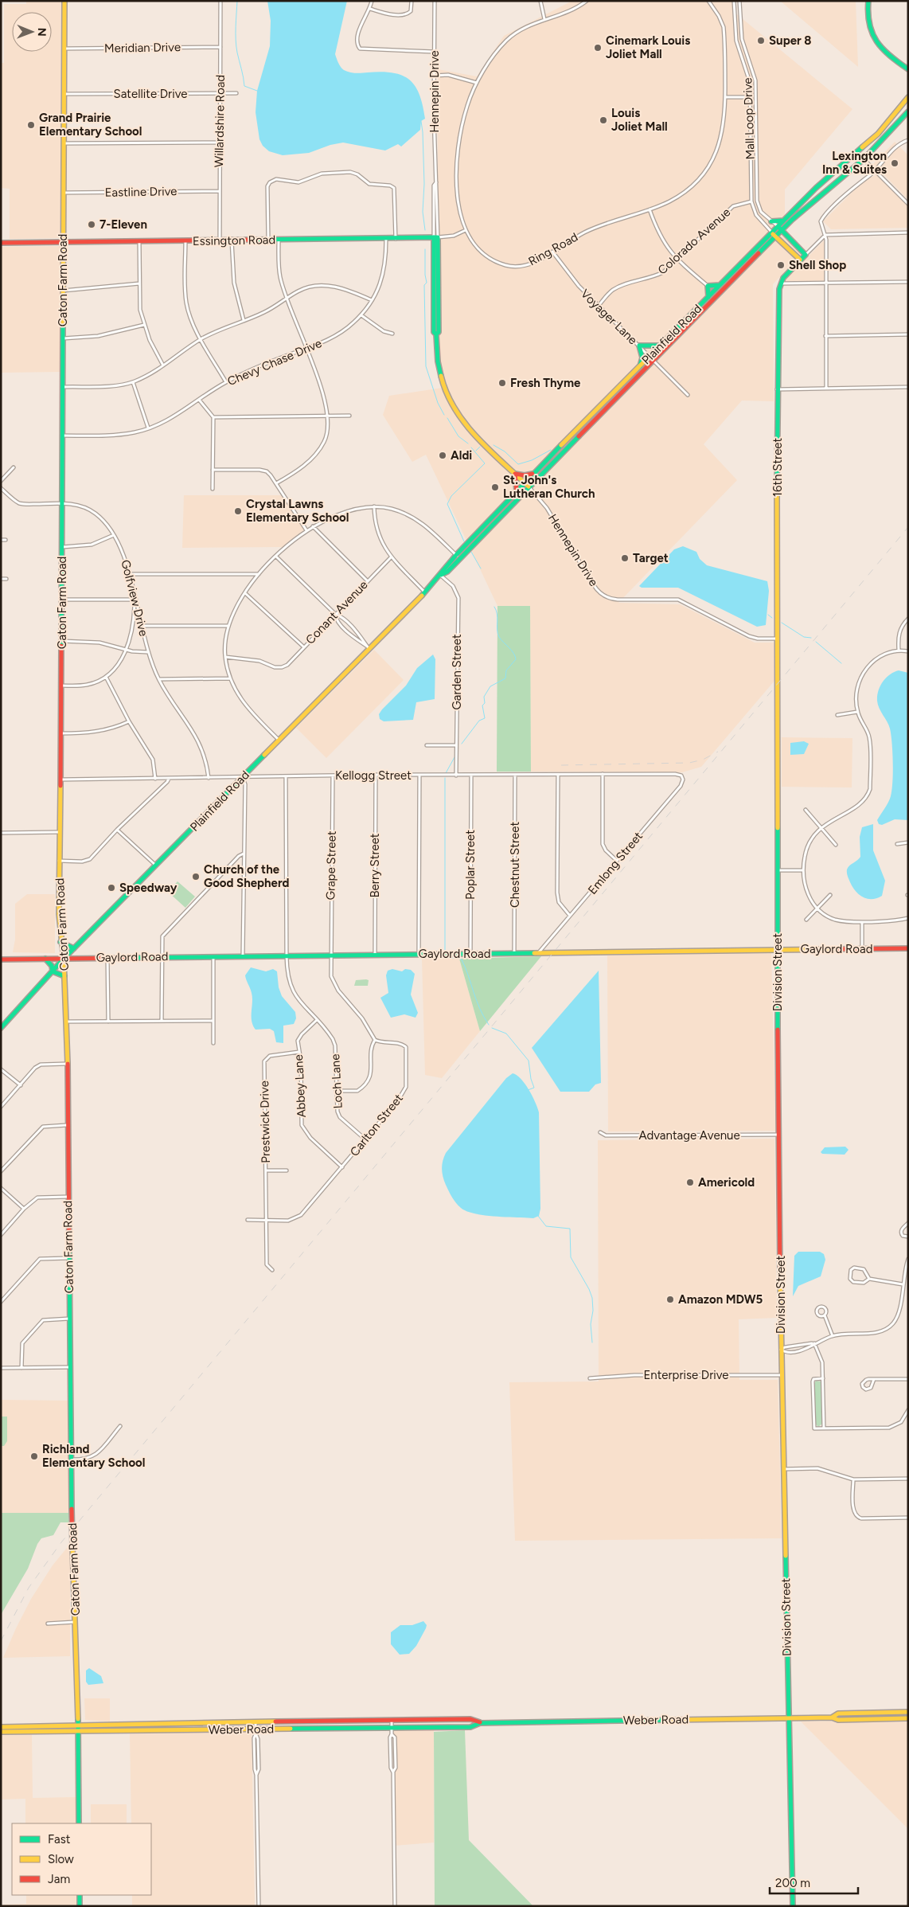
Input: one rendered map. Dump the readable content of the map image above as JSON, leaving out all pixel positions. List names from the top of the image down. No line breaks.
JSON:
{"streets":{"main road":["Hennepin Drive","Essington Road","Caton Farm Road","Plainfield Road","16th Street","Gaylord Road","Division Street","Weber Road"],"street":["Meridian Drive","Satellite Drive","Mall Loop Drive","Willardshire Road","Eastline Drive","Colorado Avenue","Ring Road","Voyager Lane","Chevy Chase Drive","Golfview Drive","Conant Avenue","Garden Street","Kellogg Street","Emlong Street","Poplar Street","Chestnut Street","Grape Street","Berry Street","Loch Lane","Abbey Lane","Prestwick Drive","Carlton Street","Advantage Avenue","Enterprise Drive"]},"crossings":[["Meridian Drive","Willardshire Road"],["Meridian Drive","Caton Farm Road"],["Hennepin Drive","Essington Road"],["Hennepin Drive","Plainfield Road"],["Hennepin Drive","16th Street"],["Satellite Drive","Willardshire Road"],["Satellite Drive","Caton Farm Road"],["Mall Loop Drive","Colorado Avenue"],["Mall Loop Drive","Plainfield Road"],["Willardshire Road","Eastline Drive"],["Willardshire Road","Essington Road"],["Eastline Drive","Caton Farm Road"],["Essington Road","Ring Road"],["Essington Road","Caton Farm Road"],["Essington Road","Chevy Chase Drive"],["Colorado Avenue","Voyager Lane"],["Ring Road","Voyager Lane"],["Caton Farm Road","Plainfield Road"],["Caton Farm Road","Chevy Chase Drive"],["Caton Farm Road","Golfview Drive"],["Caton Farm Road","Kellogg Street"],["Caton Farm Road","Gaylord Road"],["Caton Farm Road","Weber Road"],["Voyager Lane","Plainfield Road"],["Plainfield Road","Garden Street"],["Plainfield Road","Kellogg Street"],["Plainfield Road","Gaylord Road"],["16th Street","Division Street"],["Golfview Drive","Kellogg Street"],["Garden Street","Kellogg Street"],["Kellogg Street","Emlong Street"],["Kellogg Street","Poplar Street"],["Kellogg Street","Chestnut Street"],["Kellogg Street","Grape Street"],["Kellogg Street","Berry Street"],["Kellogg Street","Loch Lane"],["Emlong Street","Gaylord Road"],["Poplar Street","Gaylord Road"],["Chestnut Street","Gaylord Road"],["Grape Street","Gaylord Road"],["Berry Street","Gaylord Road"],["Gaylord Road","Division Street"],["Gaylord Road","Loch Lane"],["Division Street","Advantage Avenue"],["Division Street","Enterprise Drive"],["Division Street","Weber Road"],["Loch Lane","Abbey Lane"],["Loch Lane","Carlton Street"],["Abbey Lane","Prestwick Drive"],["Abbey Lane","Carlton Street"],["Prestwick Drive","Carlton Street"]],"places":["Super 8","Cinemark Louis Joliet Mall","Louis Joliet Mall","Grand Prairie Elementary School","Lexington Inn & Suites","7-Eleven","Shell Shop","Fresh Thyme","Aldi","St. John's Lutheran Church","Crystal Lawns Elementary School","Target","Church of the Good Shepherd","Speedway","Americold","Amazon MDW5","Richland Elementary School"],"legend":["Fast","Slow","Jam"],"scale_bar":"200 m","north":"right"}
